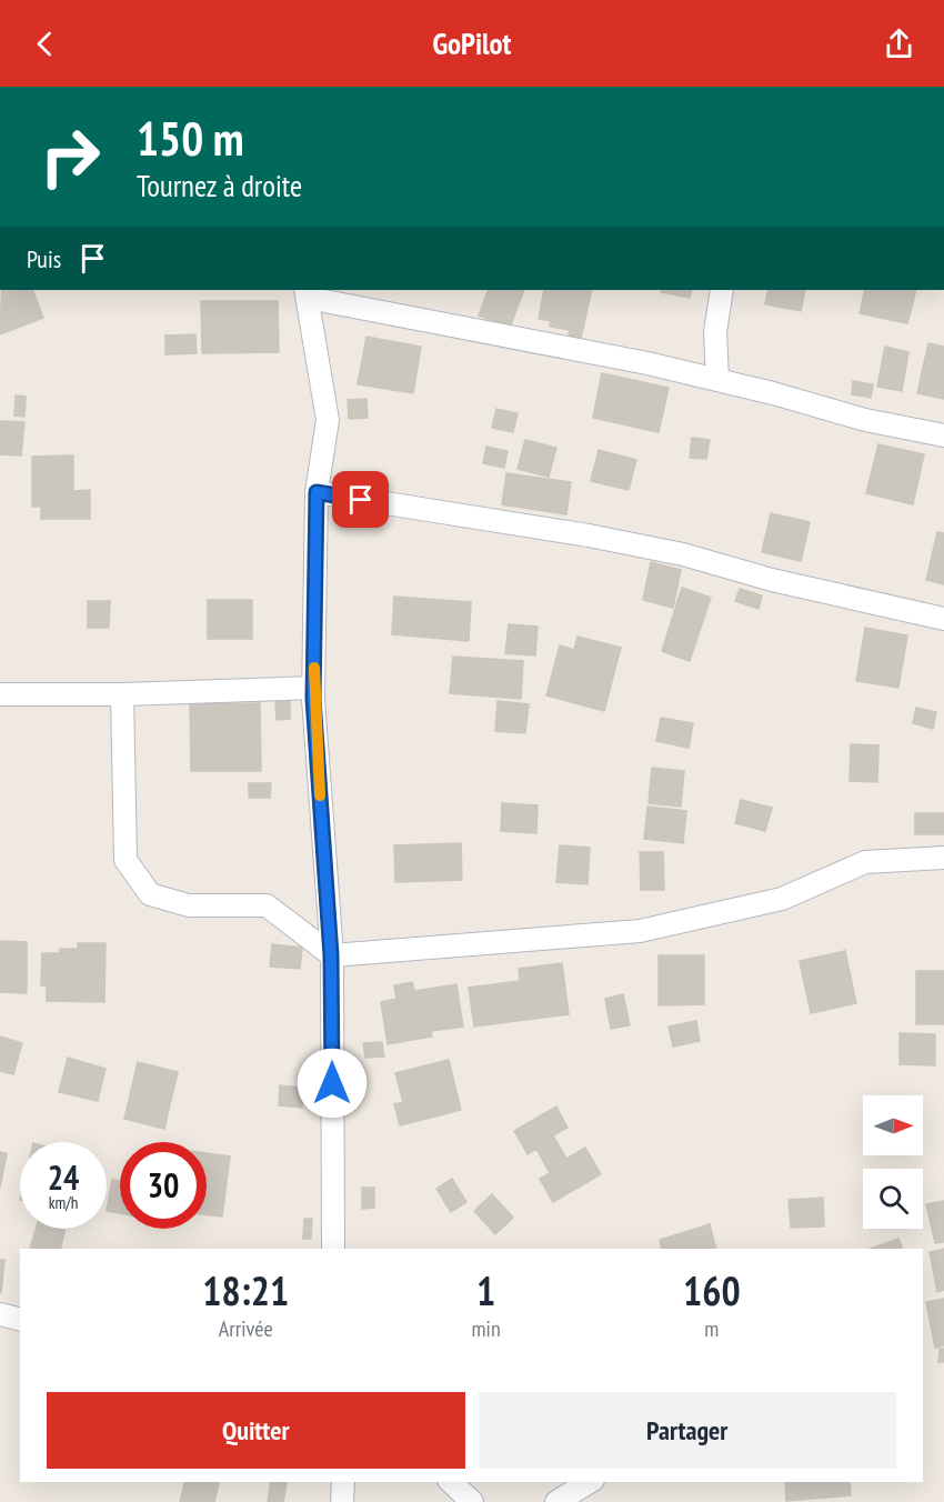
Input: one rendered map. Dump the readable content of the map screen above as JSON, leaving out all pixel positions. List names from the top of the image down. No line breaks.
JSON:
{"north":"right","page":{"header":"GoPilot","turn":["150 m","Tournez à droite"],"then":"Puis","speed":"24 km/h","limit":"30","eta":["18:21","Arrivée","1","min","160","m"],"buttons":["Quitter","Partager"]}}
